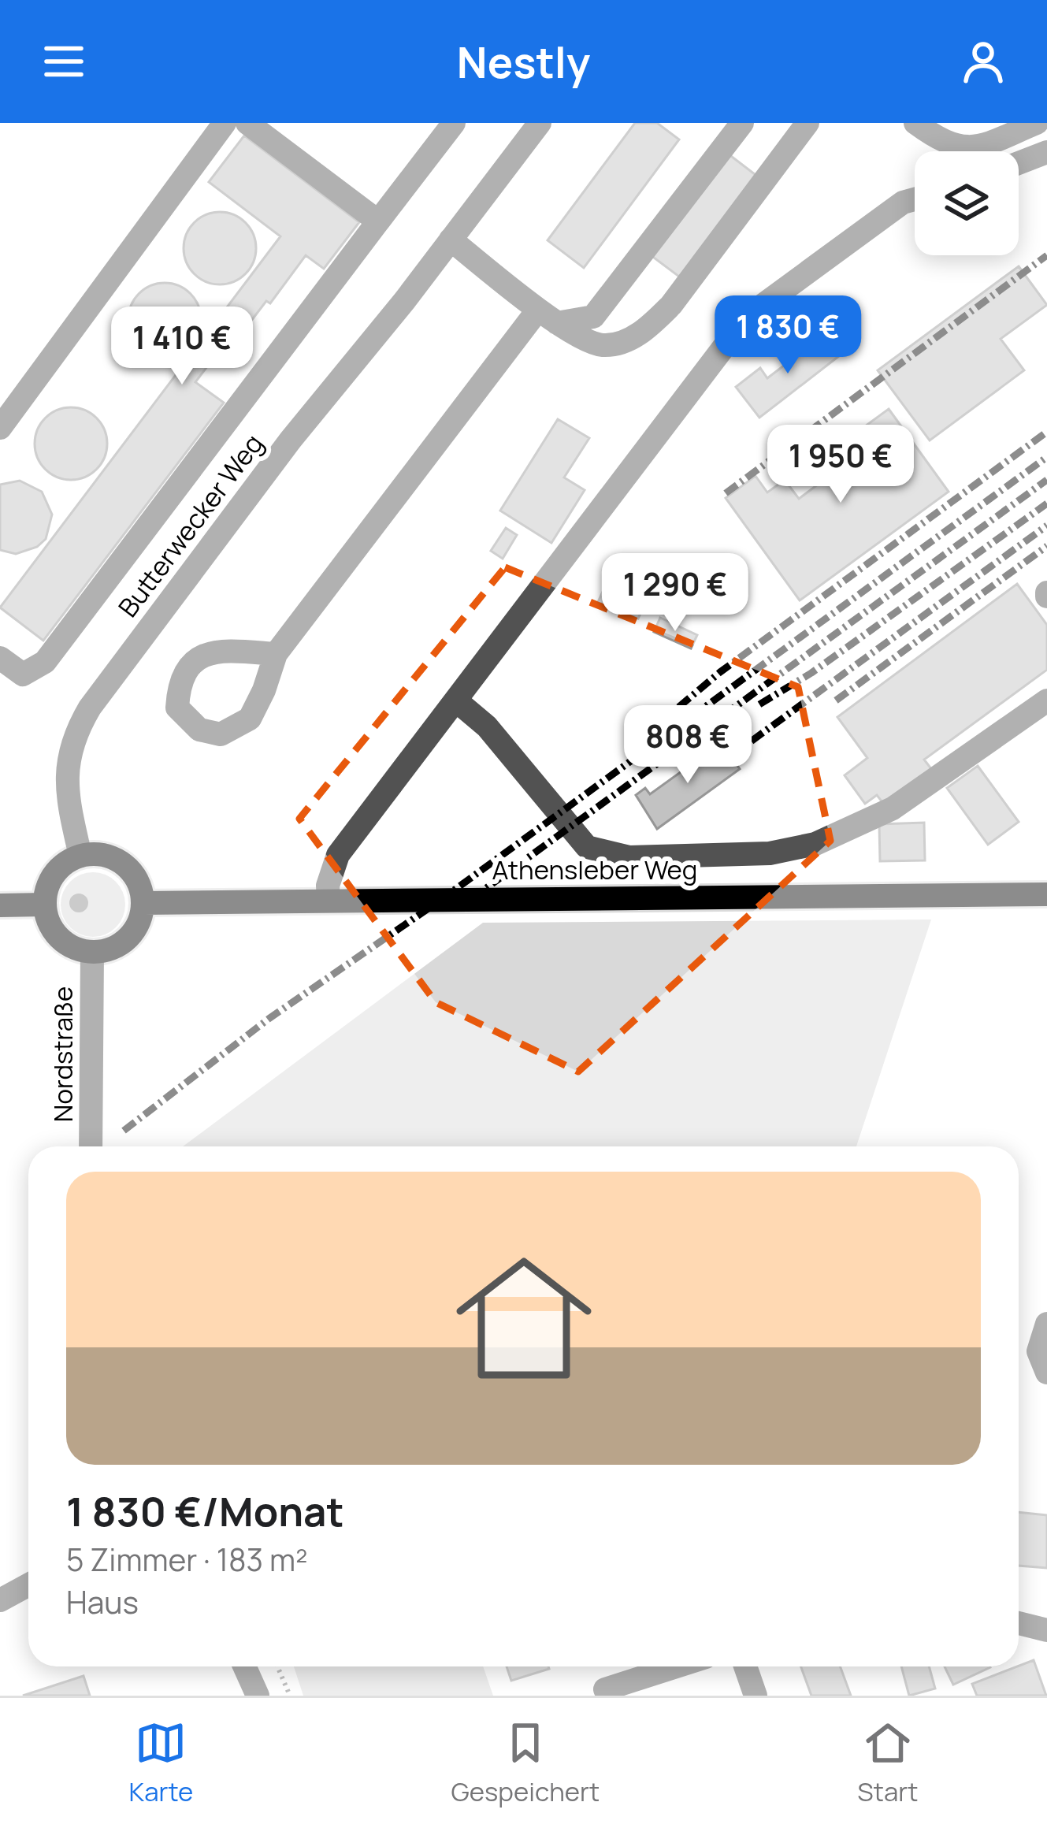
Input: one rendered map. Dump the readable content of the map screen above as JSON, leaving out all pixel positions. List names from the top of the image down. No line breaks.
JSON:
{"streets":{"main road":["Athensleber Weg"],"street":["Butterwecker Weg","Nordstraße"]},"crossings":[["Butterwecker Weg","Athensleber Weg"],["Butterwecker Weg","Nordstraße"],["Athensleber Weg","Nordstraße"]],"page":{"header":"Nestly","price":["1 830 €","1 410 €","1 950 €","1 290 €","808 €"],"list":[{"name":"1 830 €/Monat","note":"5 Zimmer · 183 m² · Haus"}],"tabs":["Karte","Gespeichert","Start"]}}
